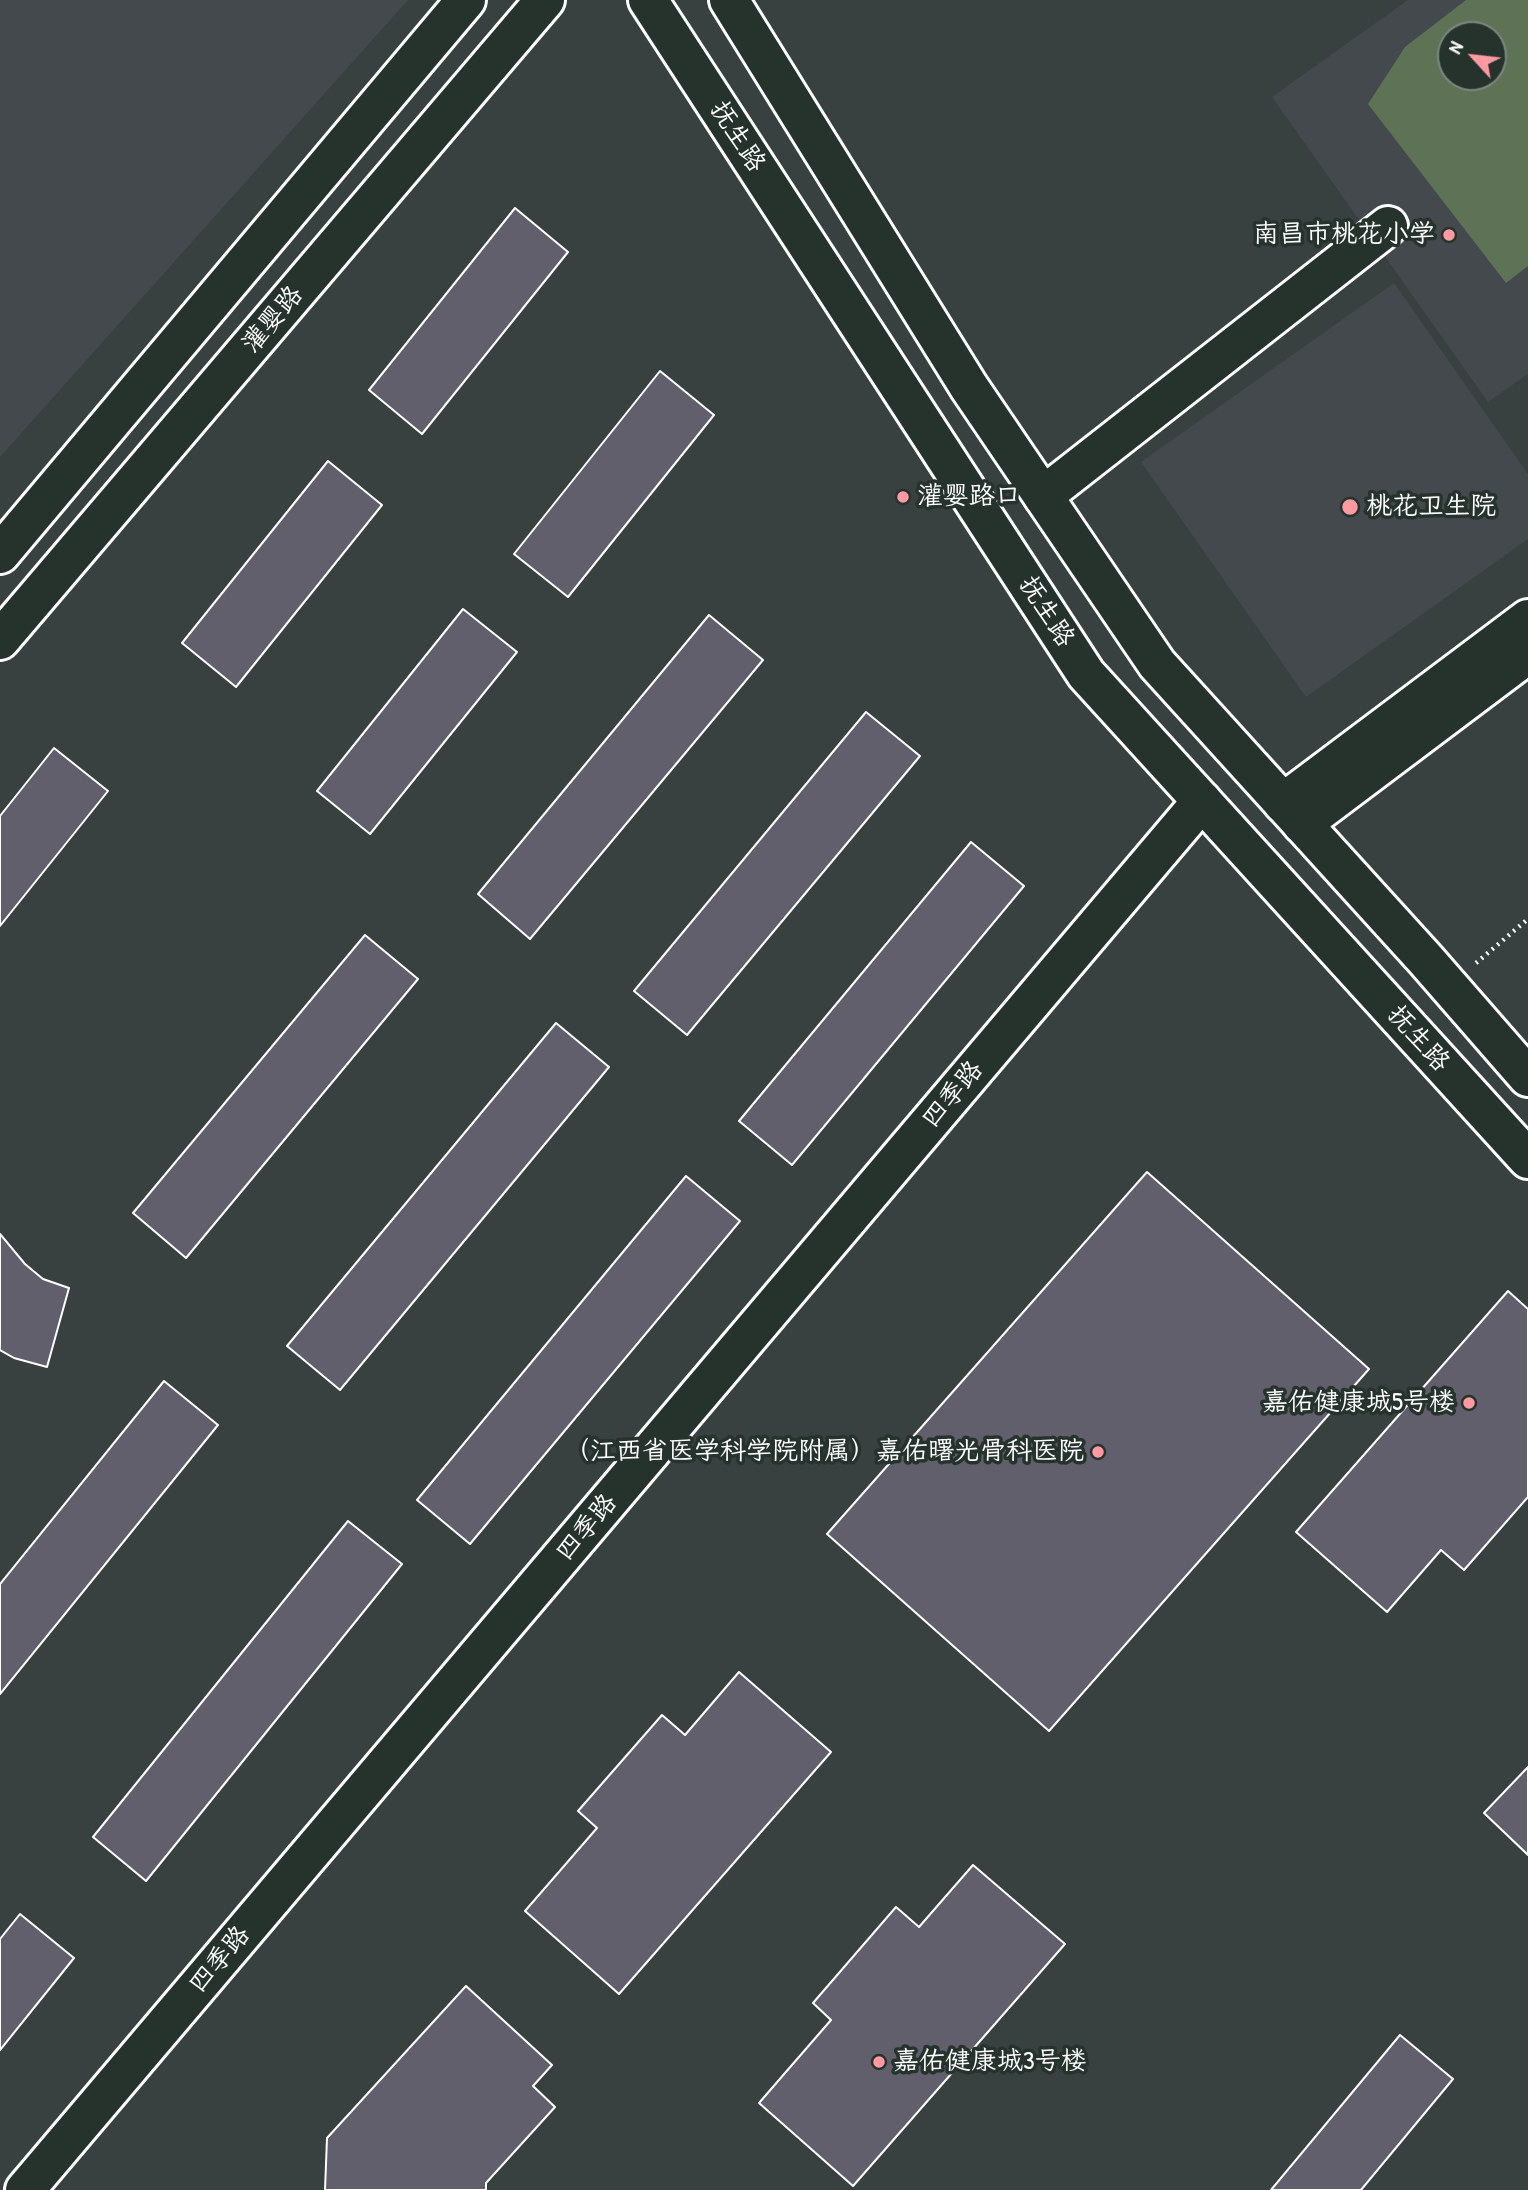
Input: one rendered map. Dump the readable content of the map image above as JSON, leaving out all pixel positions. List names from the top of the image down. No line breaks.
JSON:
{"streets":{"main road":["抚生路","灌婴路","四季路"]},"crossings":[["抚生路","四季路"]],"places":["南昌市桃花小学","灌婴路口","桃花卫生院","嘉佑健康城5号楼","（江西省医学科学院附属）嘉佑曙光骨科医院","嘉佑健康城3号楼"],"north":"top left"}
